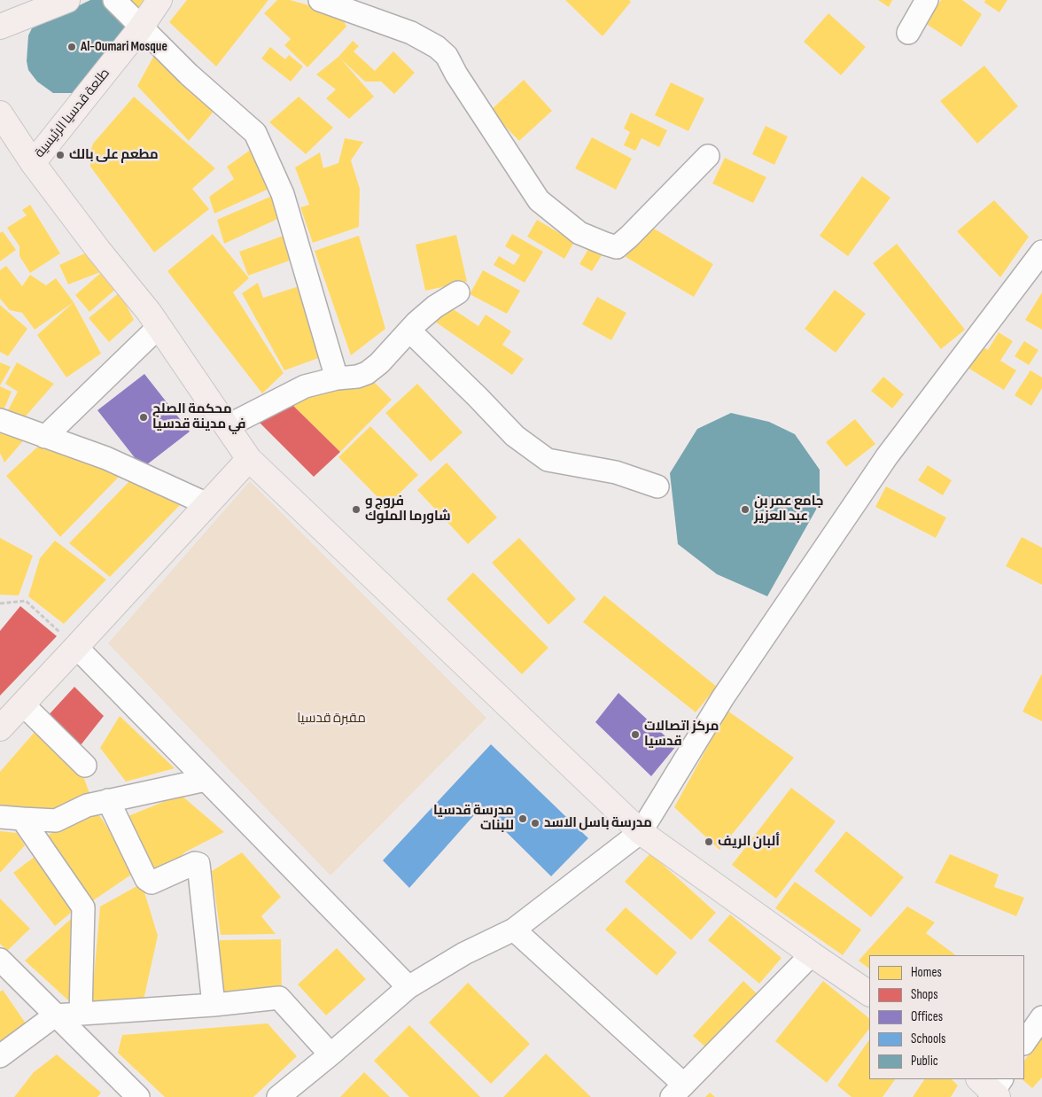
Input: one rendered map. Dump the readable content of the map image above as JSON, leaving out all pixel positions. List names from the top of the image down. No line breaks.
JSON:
{"streets":{"main road":["طلعة قدسيا الرئيسية"]},"parks":["مقبرة قدسيا"],"places":["Al-Oumari Mosque","مطعم على بالك","محكمة الصلح في مدينة قدسيا","فروج و شاورما الملوك","جامع عمر بن عبد العزيز","مركز اتصالات قدسيا","مدرسة قدسيا للبنات","مدرسة باسل الاسد","ألبان الريف"],"legend":["Homes","Shops","Offices","Schools","Public"]}
